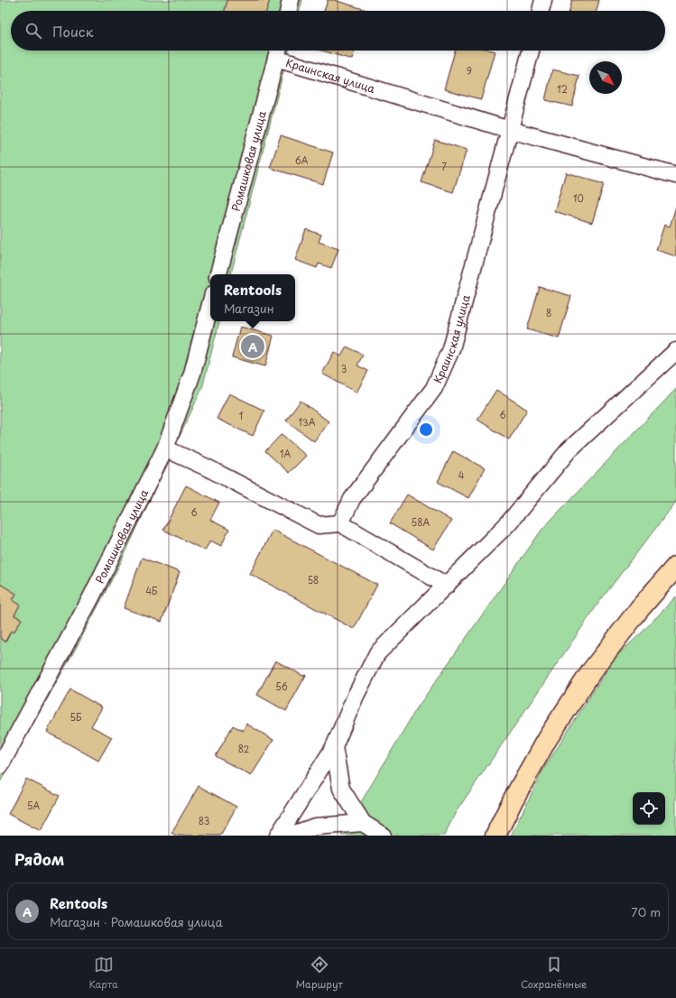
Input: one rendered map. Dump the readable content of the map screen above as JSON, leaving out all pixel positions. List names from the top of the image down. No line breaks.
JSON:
{"streets":{"street":["Краинская улица","Ромашковая улица"]},"crossings":[["Краинская улица","Ромашковая улица"]],"house_numbers":["9","12","6А","7","10","8","3","6","1","13А","1А","4","6","58А","58","4Б","56","5Б","82","5А","83"],"north":"bottom right","page":{"search":"Поиск","popup":["Rentools","Магазин"],"pins":"A","heading":"Рядом","list":[{"mark":"A","name":"Rentools","note":"Магазин · Ромашковая улица","value":"70 m"}],"nav":["Карта","Маршрут","Сохранённые"]}}
